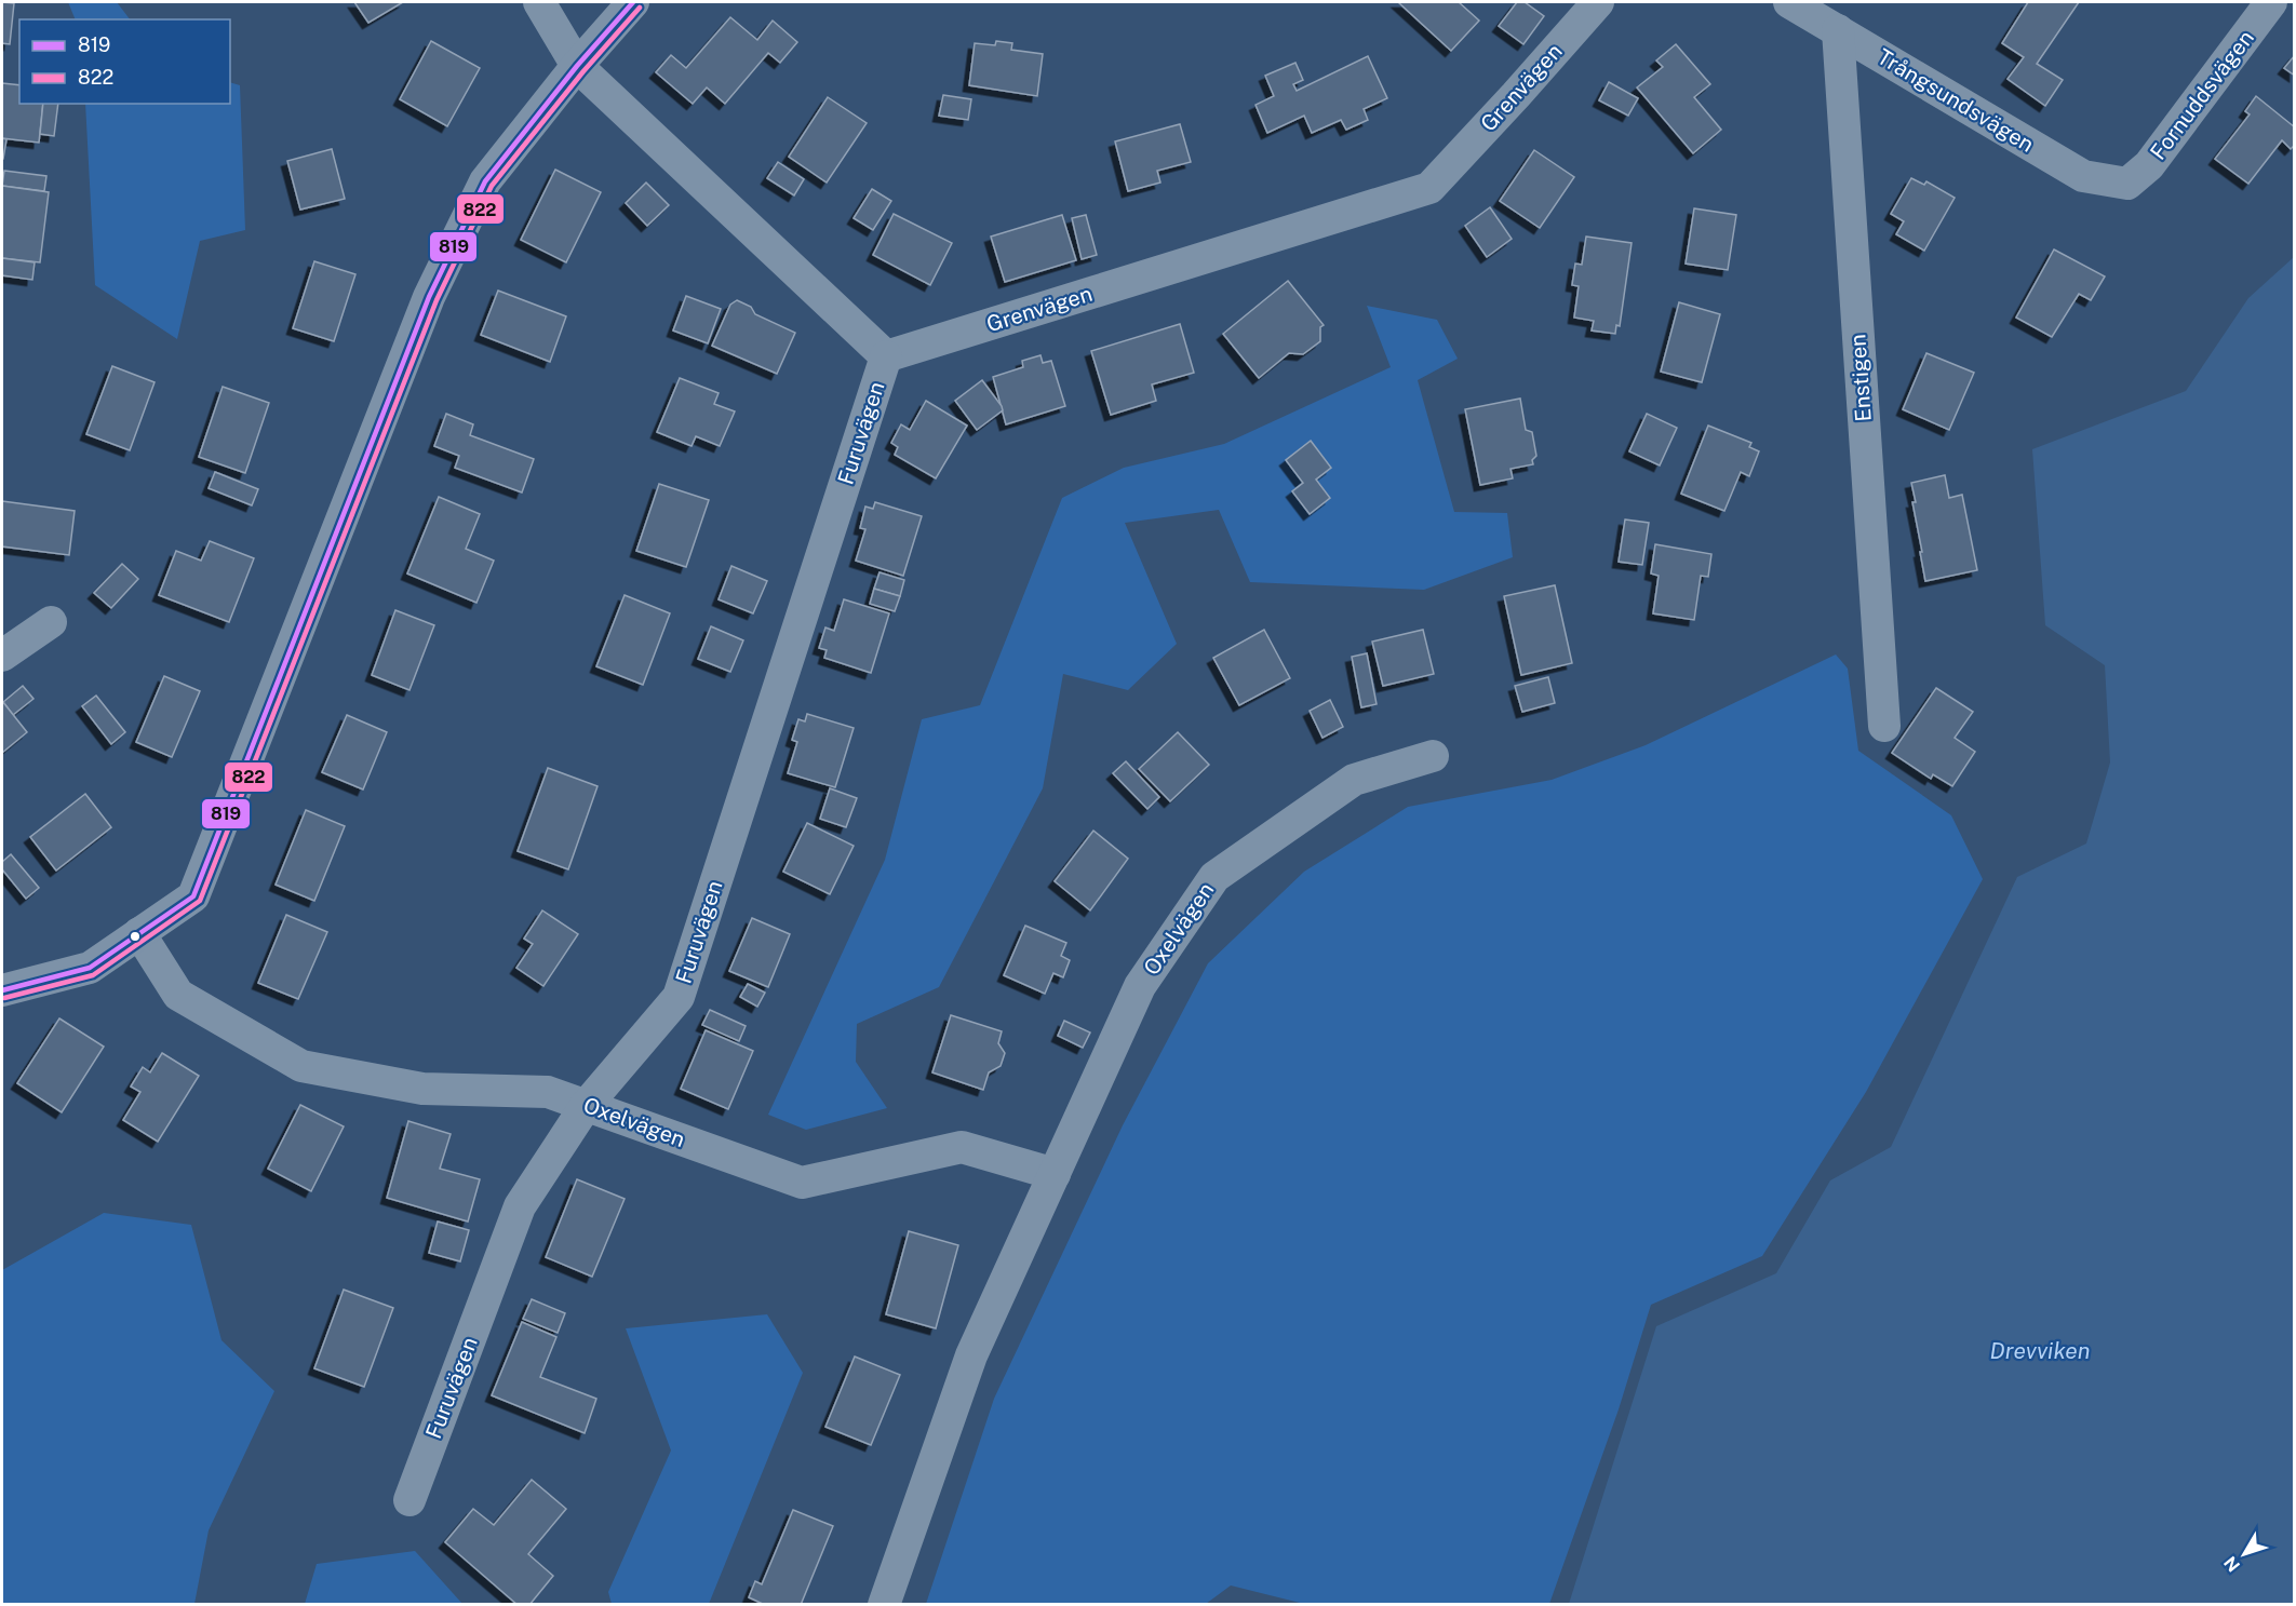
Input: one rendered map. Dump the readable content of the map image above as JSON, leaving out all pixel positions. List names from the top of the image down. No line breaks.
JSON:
{"streets":{"street":["Grenvägen","Fornuddsvägen","Trångsundsvägen","Enstigen","Furuvägen","Oxelvägen"]},"crossings":[["Grenvägen","Furuvägen"],["Fornuddsvägen","Trångsundsvägen"],["Trångsundsvägen","Enstigen"],["Furuvägen","Oxelvägen"]],"water":["Drevviken"],"lines":["transit line 819","transit line 822"],"legend":["819","822"],"north":"bottom left"}
